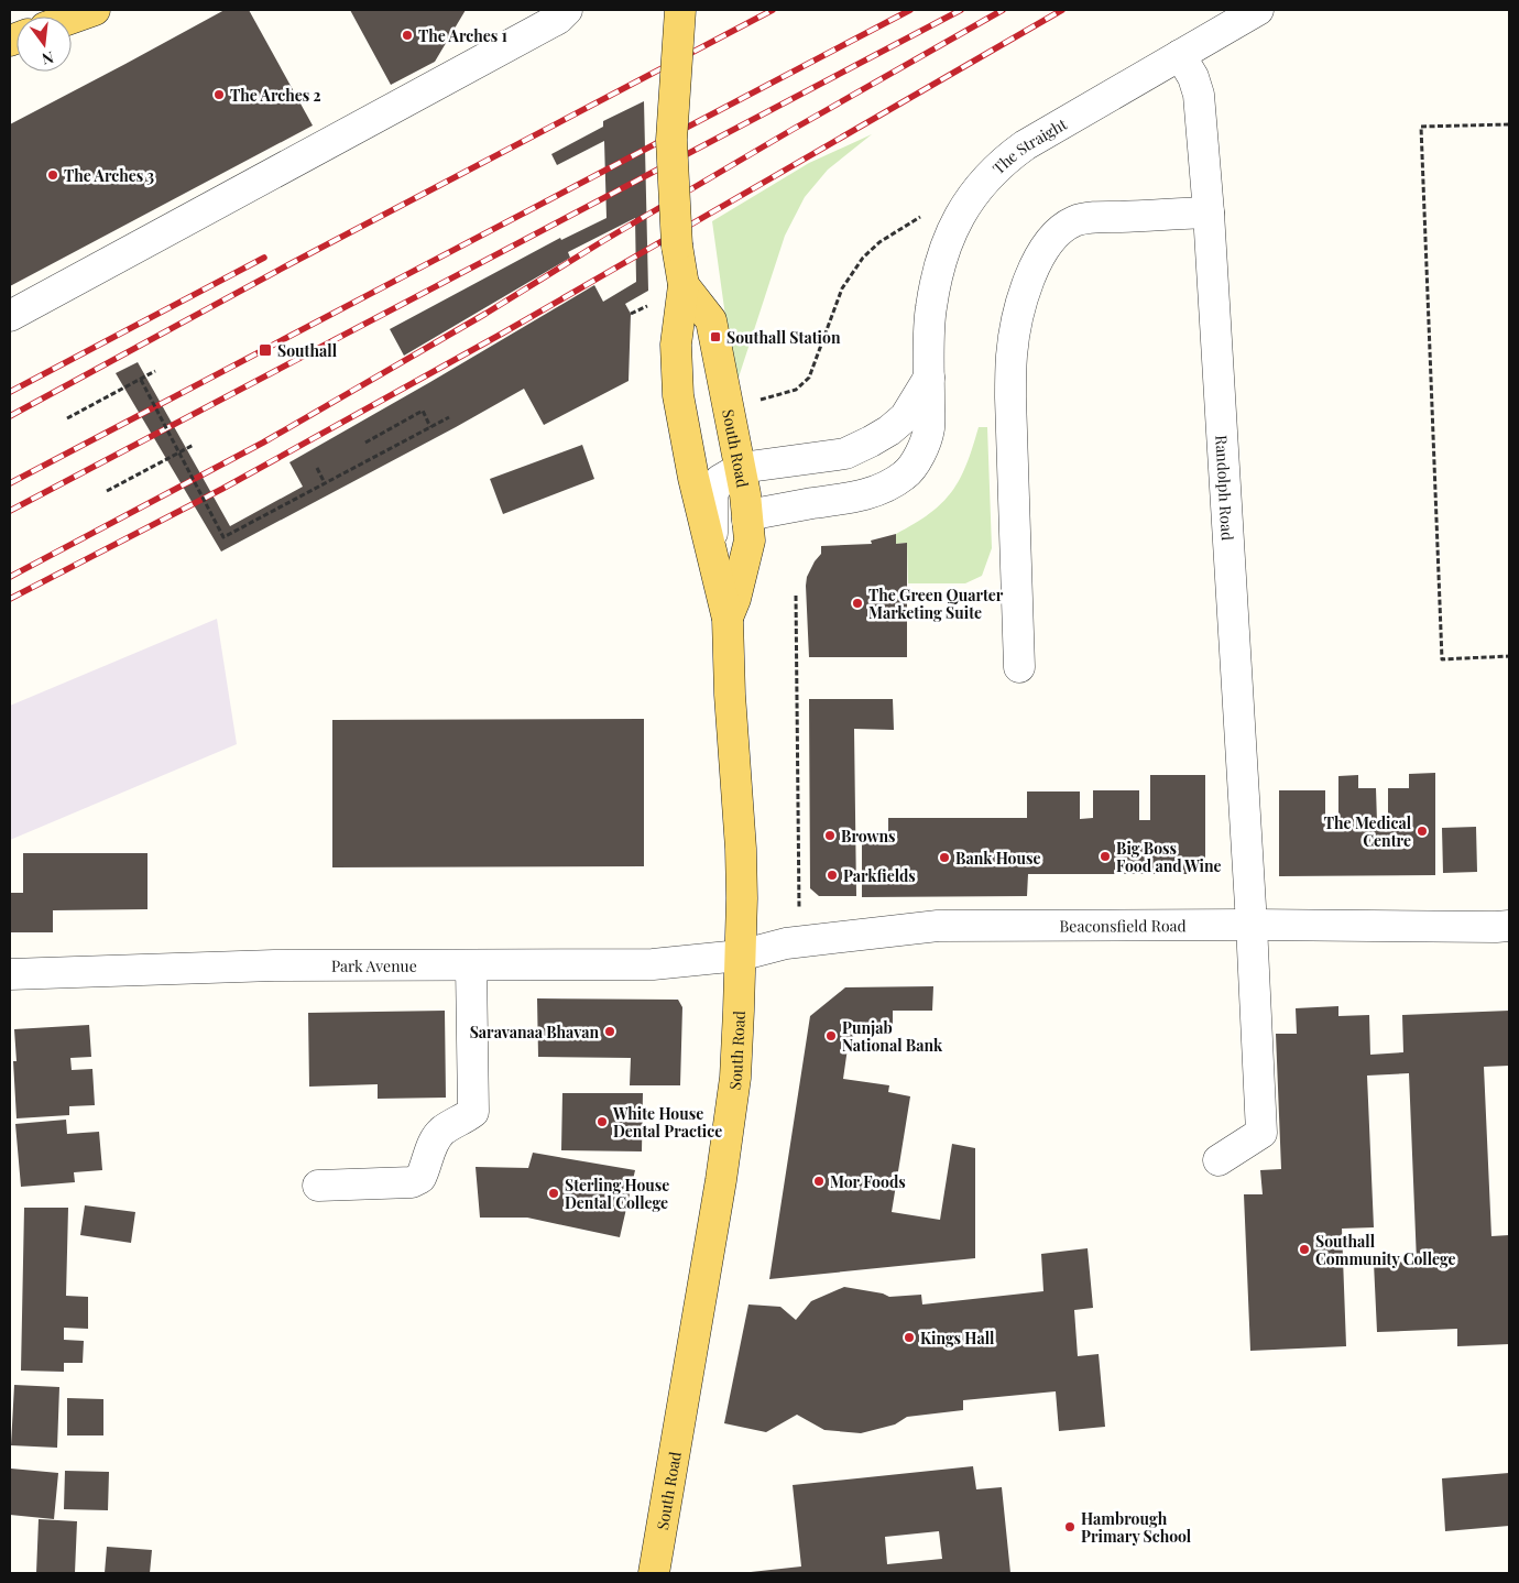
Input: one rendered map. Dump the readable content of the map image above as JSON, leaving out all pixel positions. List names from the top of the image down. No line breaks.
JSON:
{"streets":{"main road":["South Road"],"street":["The Straight","Randolph Road","Beaconsfield Road","Park Avenue"]},"crossings":[["The Straight","South Road"],["The Straight","Randolph Road"],["South Road","Beaconsfield Road"],["South Road","Park Avenue"],["Randolph Road","Beaconsfield Road"],["Beaconsfield Road","Park Avenue"]],"places":{"other":["The Arches 1","The Arches 2","The Arches 3","The Green Quarter Marketing Suite","The Medical Centre","Browns","Big Boss Food and Wine","Bank House","Parkfields","Saravanaa Bhavan","Punjab National Bank","White House Dental Practice","Mor Foods","Sterling House Dental College","Southall Community College","Kings Hall","Hambrough Primary School"],"transit":["Southall Station","Southall"]},"north":"bottom"}
